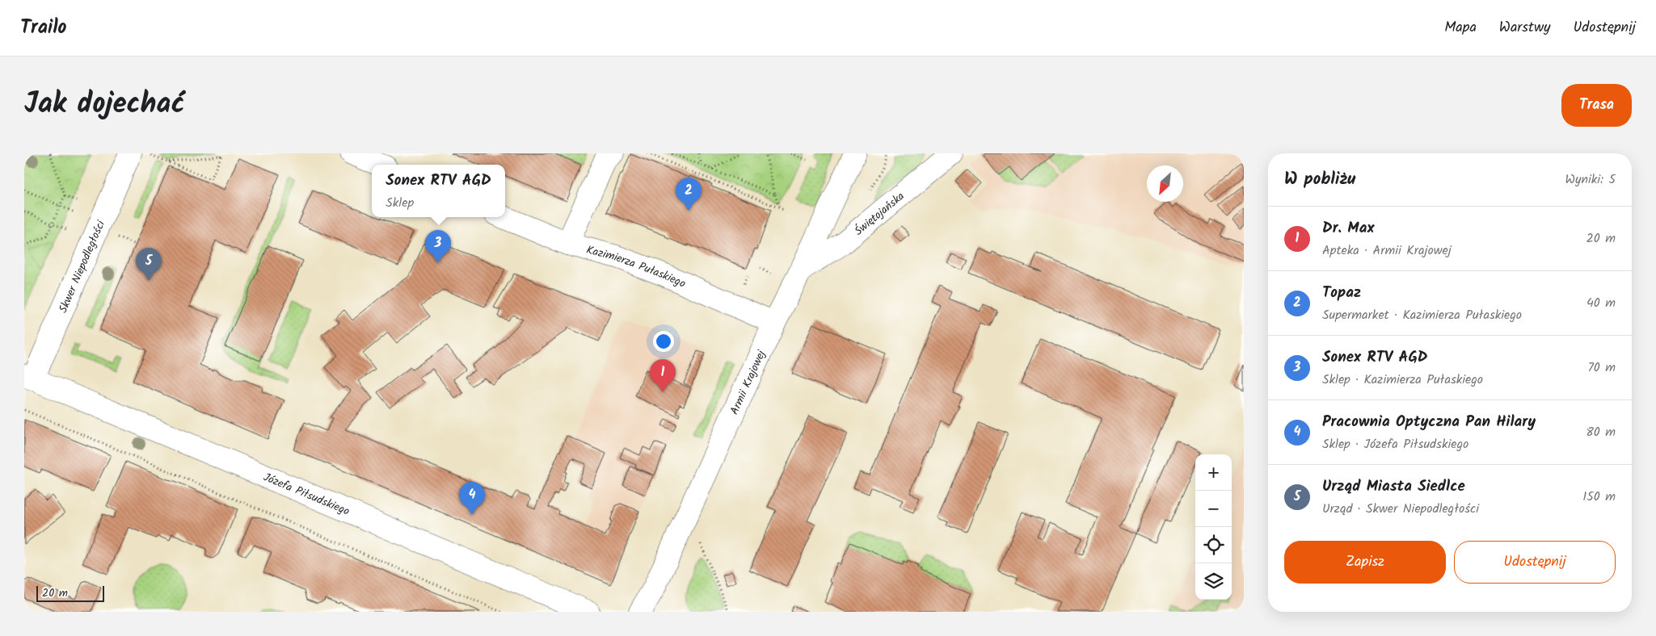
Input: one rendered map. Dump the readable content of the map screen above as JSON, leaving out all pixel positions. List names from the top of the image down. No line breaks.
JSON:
{"streets":{"street":["Świętojańska","Skwer Niepodległości","Kazimierza Pułaskiego","Armii Krajowej","Józefa Piłsudskiego"]},"crossings":[["Świętojańska","Armii Krajowej"],["Skwer Niepodległości","Józefa Piłsudskiego"],["Kazimierza Pułaskiego","Armii Krajowej"]],"scale_bar":"20 m","north":"bottom left","page":{"header":"Trailo","nav":["Mapa","Warstwy","Udostępnij"],"title":"Jak dojechać","buttons":["Trasa",["Zapisz","Udostępnij"]],"heading":["W pobliżu","Wyniki: 5"],"popup":["Sonex RTV AGD","Sklep"],"pins":["2","3","5","1","4"],"list":[{"mark":"1","name":"Dr. Max","note":"Apteka · Armii Krajowej","value":"20 m"},{"mark":"2","name":"Topaz","note":"Supermarket · Kazimierza Pułaskiego","value":"40 m"},{"mark":"3","name":"Sonex RTV AGD","note":"Sklep · Kazimierza Pułaskiego","value":"70 m"},{"mark":"4","name":"Pracownia Optyczna Pan Hilary","note":"Sklep · Józefa Piłsudskiego","value":"80 m"},{"mark":"5","name":"Urząd Miasta Siedlce","note":"Urząd · Skwer Niepodległości","value":"150 m"}],"map_buttons":["+","−"],"scale":"20 m"}}
